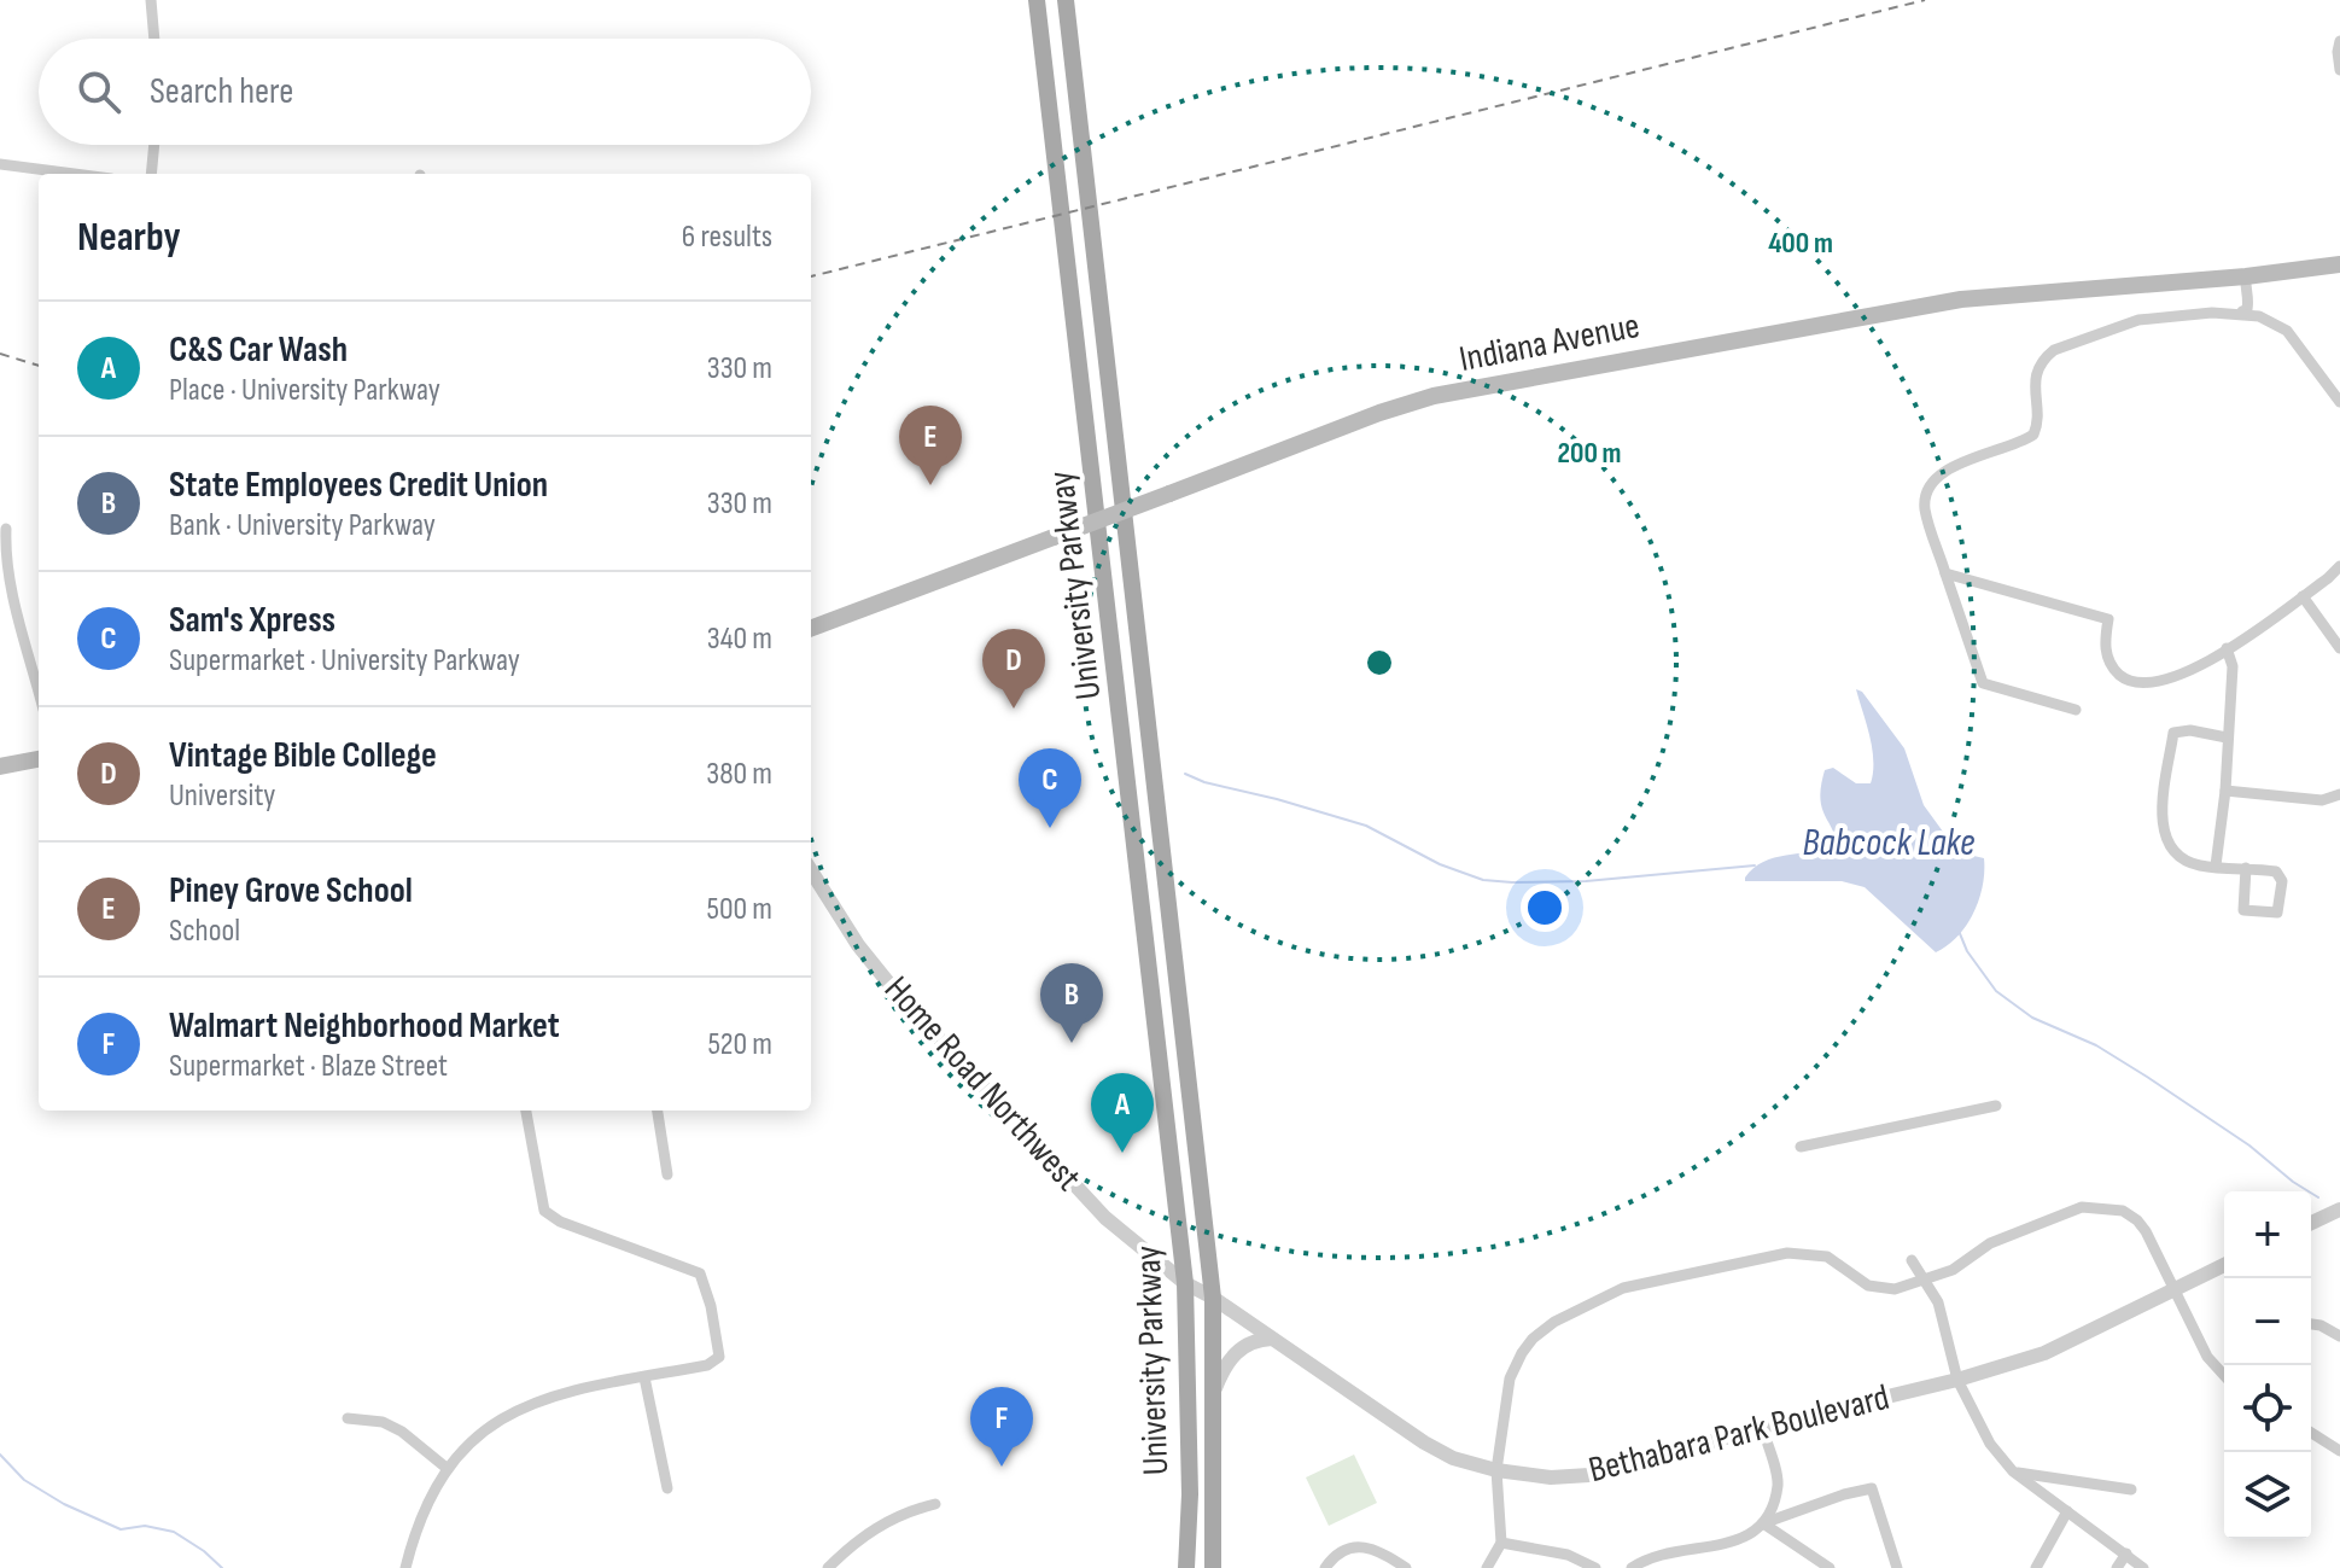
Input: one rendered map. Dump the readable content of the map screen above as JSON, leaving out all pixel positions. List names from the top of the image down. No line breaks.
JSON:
{"streets":{"main road":["Indiana Avenue","University Parkway"],"street":["Home Road Northwest","Bethabara Park Boulevard"]},"crossings":[["University Parkway","Home Road Northwest"],["University Parkway","Bethabara Park Boulevard"],["Home Road Northwest","Bethabara Park Boulevard"]],"water":["Babcock Lake"],"page":{"search":"Search here","heading":["Nearby","6 results"],"list":[{"mark":"A","name":"C&S Car Wash","note":"Place · University Parkway","value":"330 m"},{"mark":"B","name":"State Employees Credit Union","note":"Bank · University Parkway","value":"330 m"},{"mark":"C","name":"Sam's Xpress","note":"Supermarket · University Parkway","value":"340 m"},{"mark":"D","name":"Vintage Bible College","note":"University","value":"380 m"},{"mark":"E","name":"Piney Grove School","note":"School","value":"500 m"},{"mark":"F","name":"Walmart Neighborhood Market","note":"Supermarket · Blaze Street","value":"520 m"}],"pins":["E","D","C","B","A","F"],"map_buttons":["+","−"]},"rings":["400 m","200 m"]}
